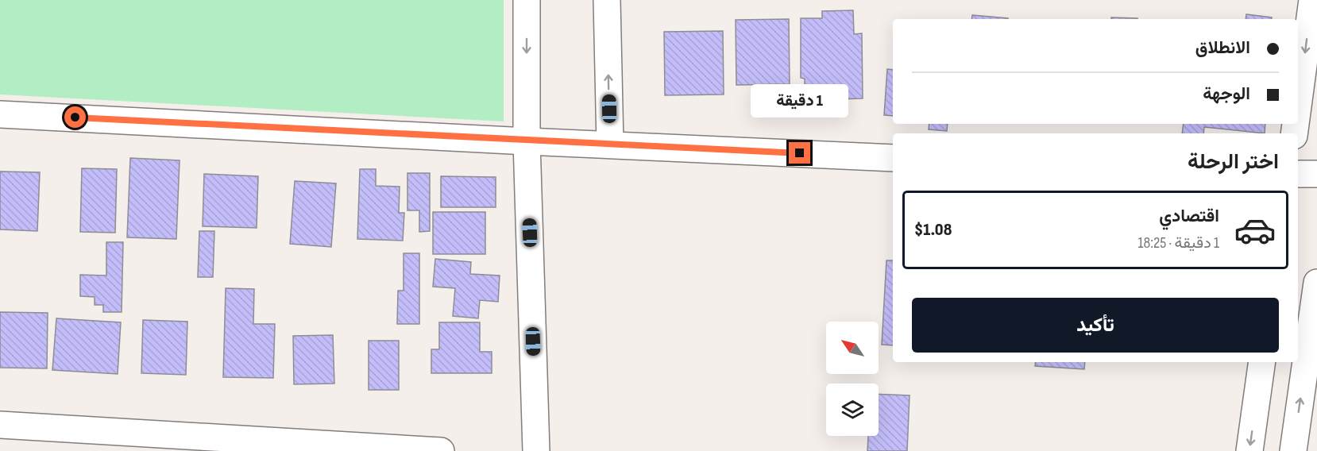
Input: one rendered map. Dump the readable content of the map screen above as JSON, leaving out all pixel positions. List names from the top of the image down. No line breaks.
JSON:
{"north":"top left","page":{"banner":["الانطلاق","الوجهة"],"bubble":"1 دقيقة","heading":"اختر الرحلة","list":[{"name":"اقتصادي","note":"1 دقيقة · 18:25","value":"$1.08"}],"buttons":"تأكيد"}}
